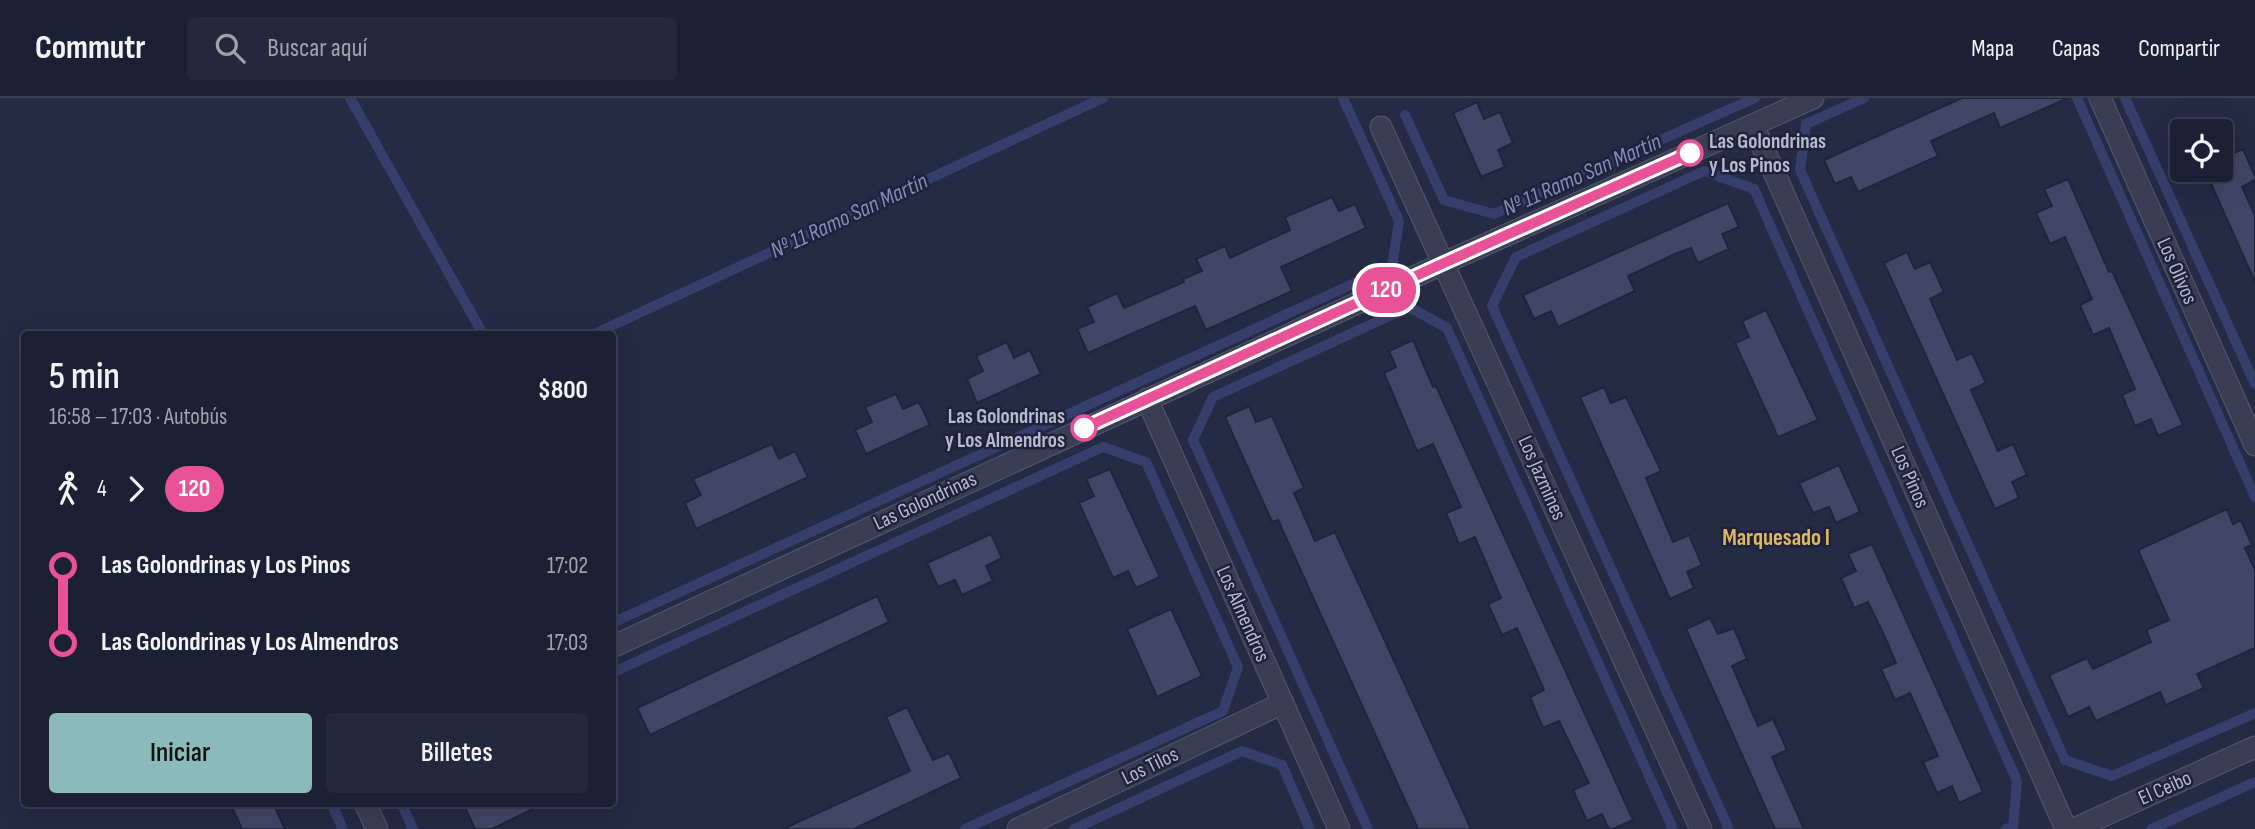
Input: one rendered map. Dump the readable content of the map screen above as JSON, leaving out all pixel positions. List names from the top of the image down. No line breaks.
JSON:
{"streets":{"street":["Los Olivos","Los Pinos","Los Jazmines","Las Golondrinas","Los Almendros","Los Tilos","El Ceibo"]},"crossings":[["Los Pinos","Las Golondrinas"],["Los Jazmines","Las Golondrinas"],["Las Golondrinas","Los Almendros"],["Los Almendros","Los Tilos"]],"districts":["Marquesado I"],"water":["Nº 11 Ramo San Martín"],"places":["Las Golondrinas y Los Pinos","Las Golondrinas y Los Almendros"],"lines":["bus line 120"],"page":{"header":"Commutr","search":"Buscar aquí","nav":["Mapa","Capas","Compartir"],"on_map":"120","heading":["5 min","16:58 – 17:03 · Autobús","$800"],"legs":["4","120"],"list":[{"name":"Las Golondrinas y Los Pinos","value":"17:02"},{"name":"Las Golondrinas y Los Almendros","value":"17:03"}],"buttons":["Iniciar","Billetes"]}}
